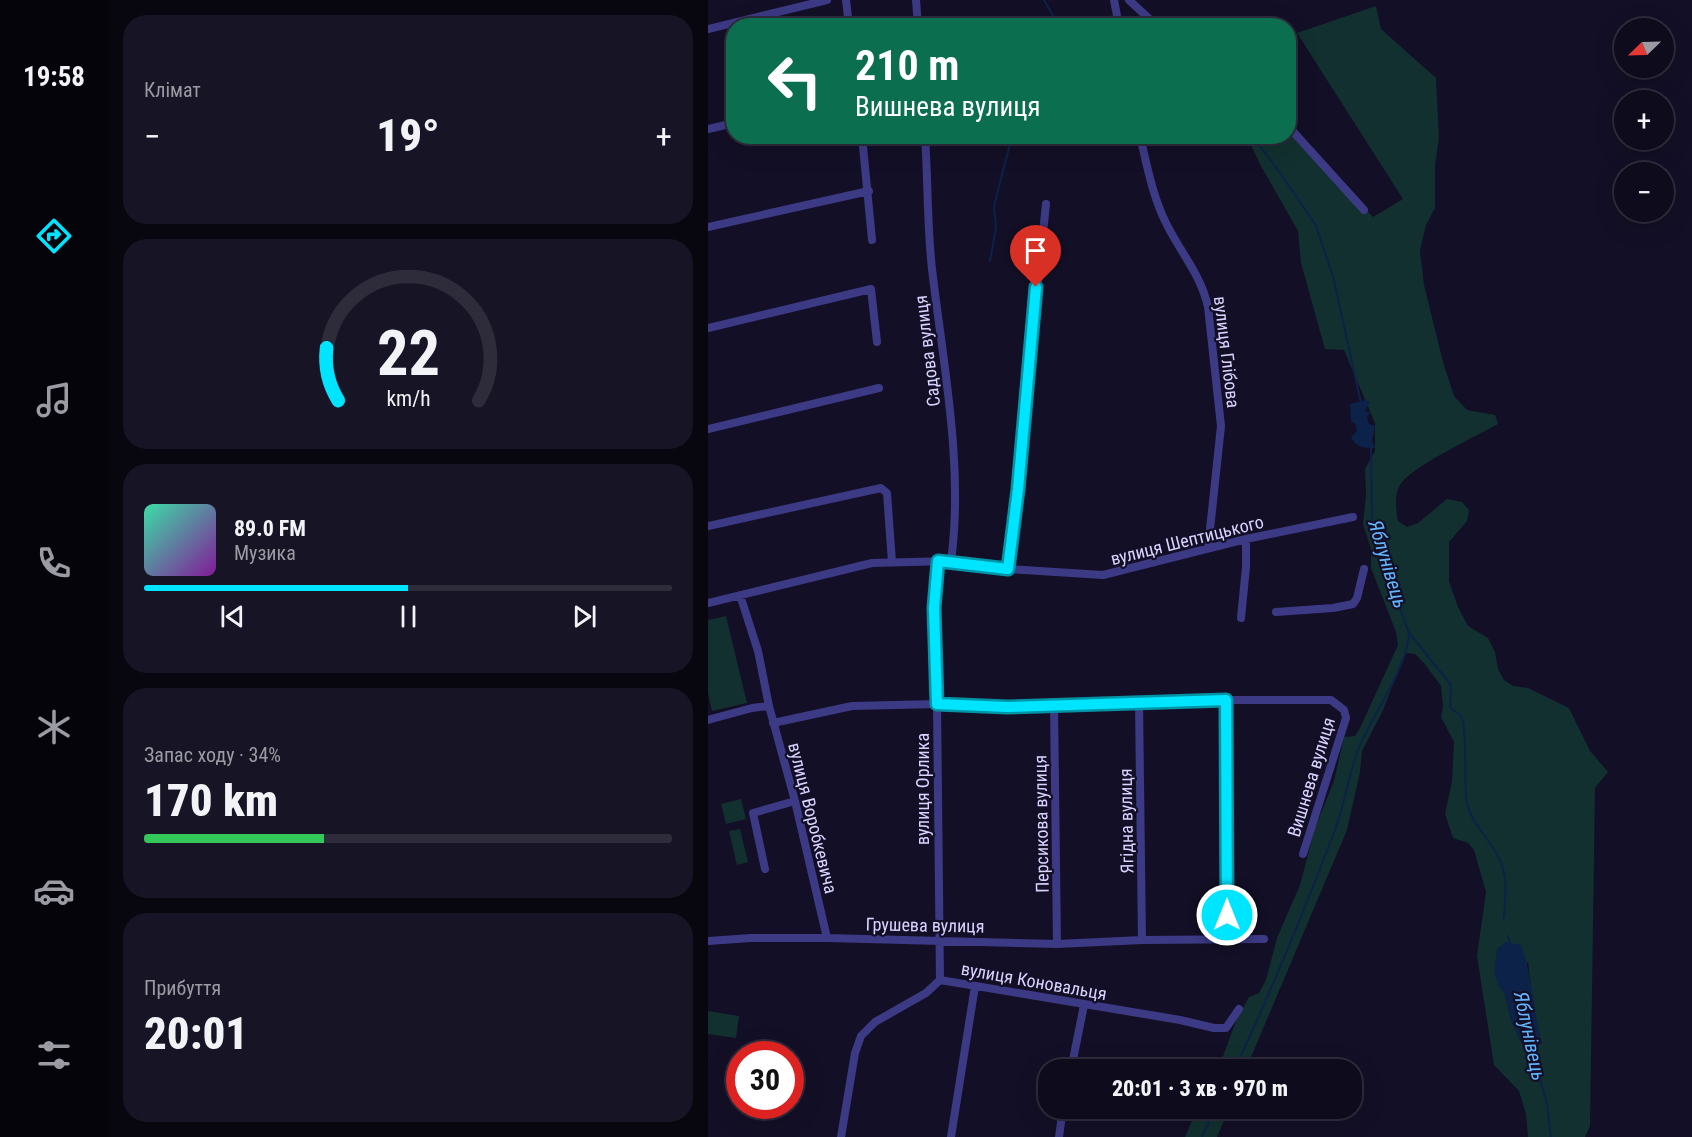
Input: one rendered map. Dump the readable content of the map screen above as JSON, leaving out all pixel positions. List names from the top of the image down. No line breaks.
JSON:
{"streets":{"street":["Садова вулиця","вулиця Глібова","вулиця Шептицького","Вишнева вулиця","вулиця Орлика","вулиця Воробкевича","Ягідна вулиця","Персикова вулиця","Грушева вулиця","вулиця Коновальця"]},"crossings":[["Садова вулиця","вулиця Шептицького"],["вулиця Глібова","вулиця Шептицького"],["вулиця Шептицького","вулиця Орлика"],["вулиця Шептицького","вулиця Воробкевича"],["Вишнева вулиця","вулиця Орлика"],["Вишнева вулиця","вулиця Воробкевича"],["Вишнева вулиця","Ягідна вулиця"],["Вишнева вулиця","Персикова вулиця"],["вулиця Орлика","Грушева вулиця"],["вулиця Орлика","вулиця Коновальця"],["вулиця Воробкевича","Грушева вулиця"],["Ягідна вулиця","Грушева вулиця"],["Персикова вулиця","Грушева вулиця"]],"water":["Яблунівець"],"north":"bottom left","page":{"tabs":"19:58","tile":["Клімат",["Запас ходу · 34%","170 km"],["Прибуття","20:01"]],"map_buttons":["+","−"],"turn":["210 m","Вишнева вулиця"],"heat":["−","19°","+"],"song":["89.0 FM","Музика"],"limit":"30","trip":"20:01 · 3 хв · 970 m","gauge":["22","km/h"]}}
